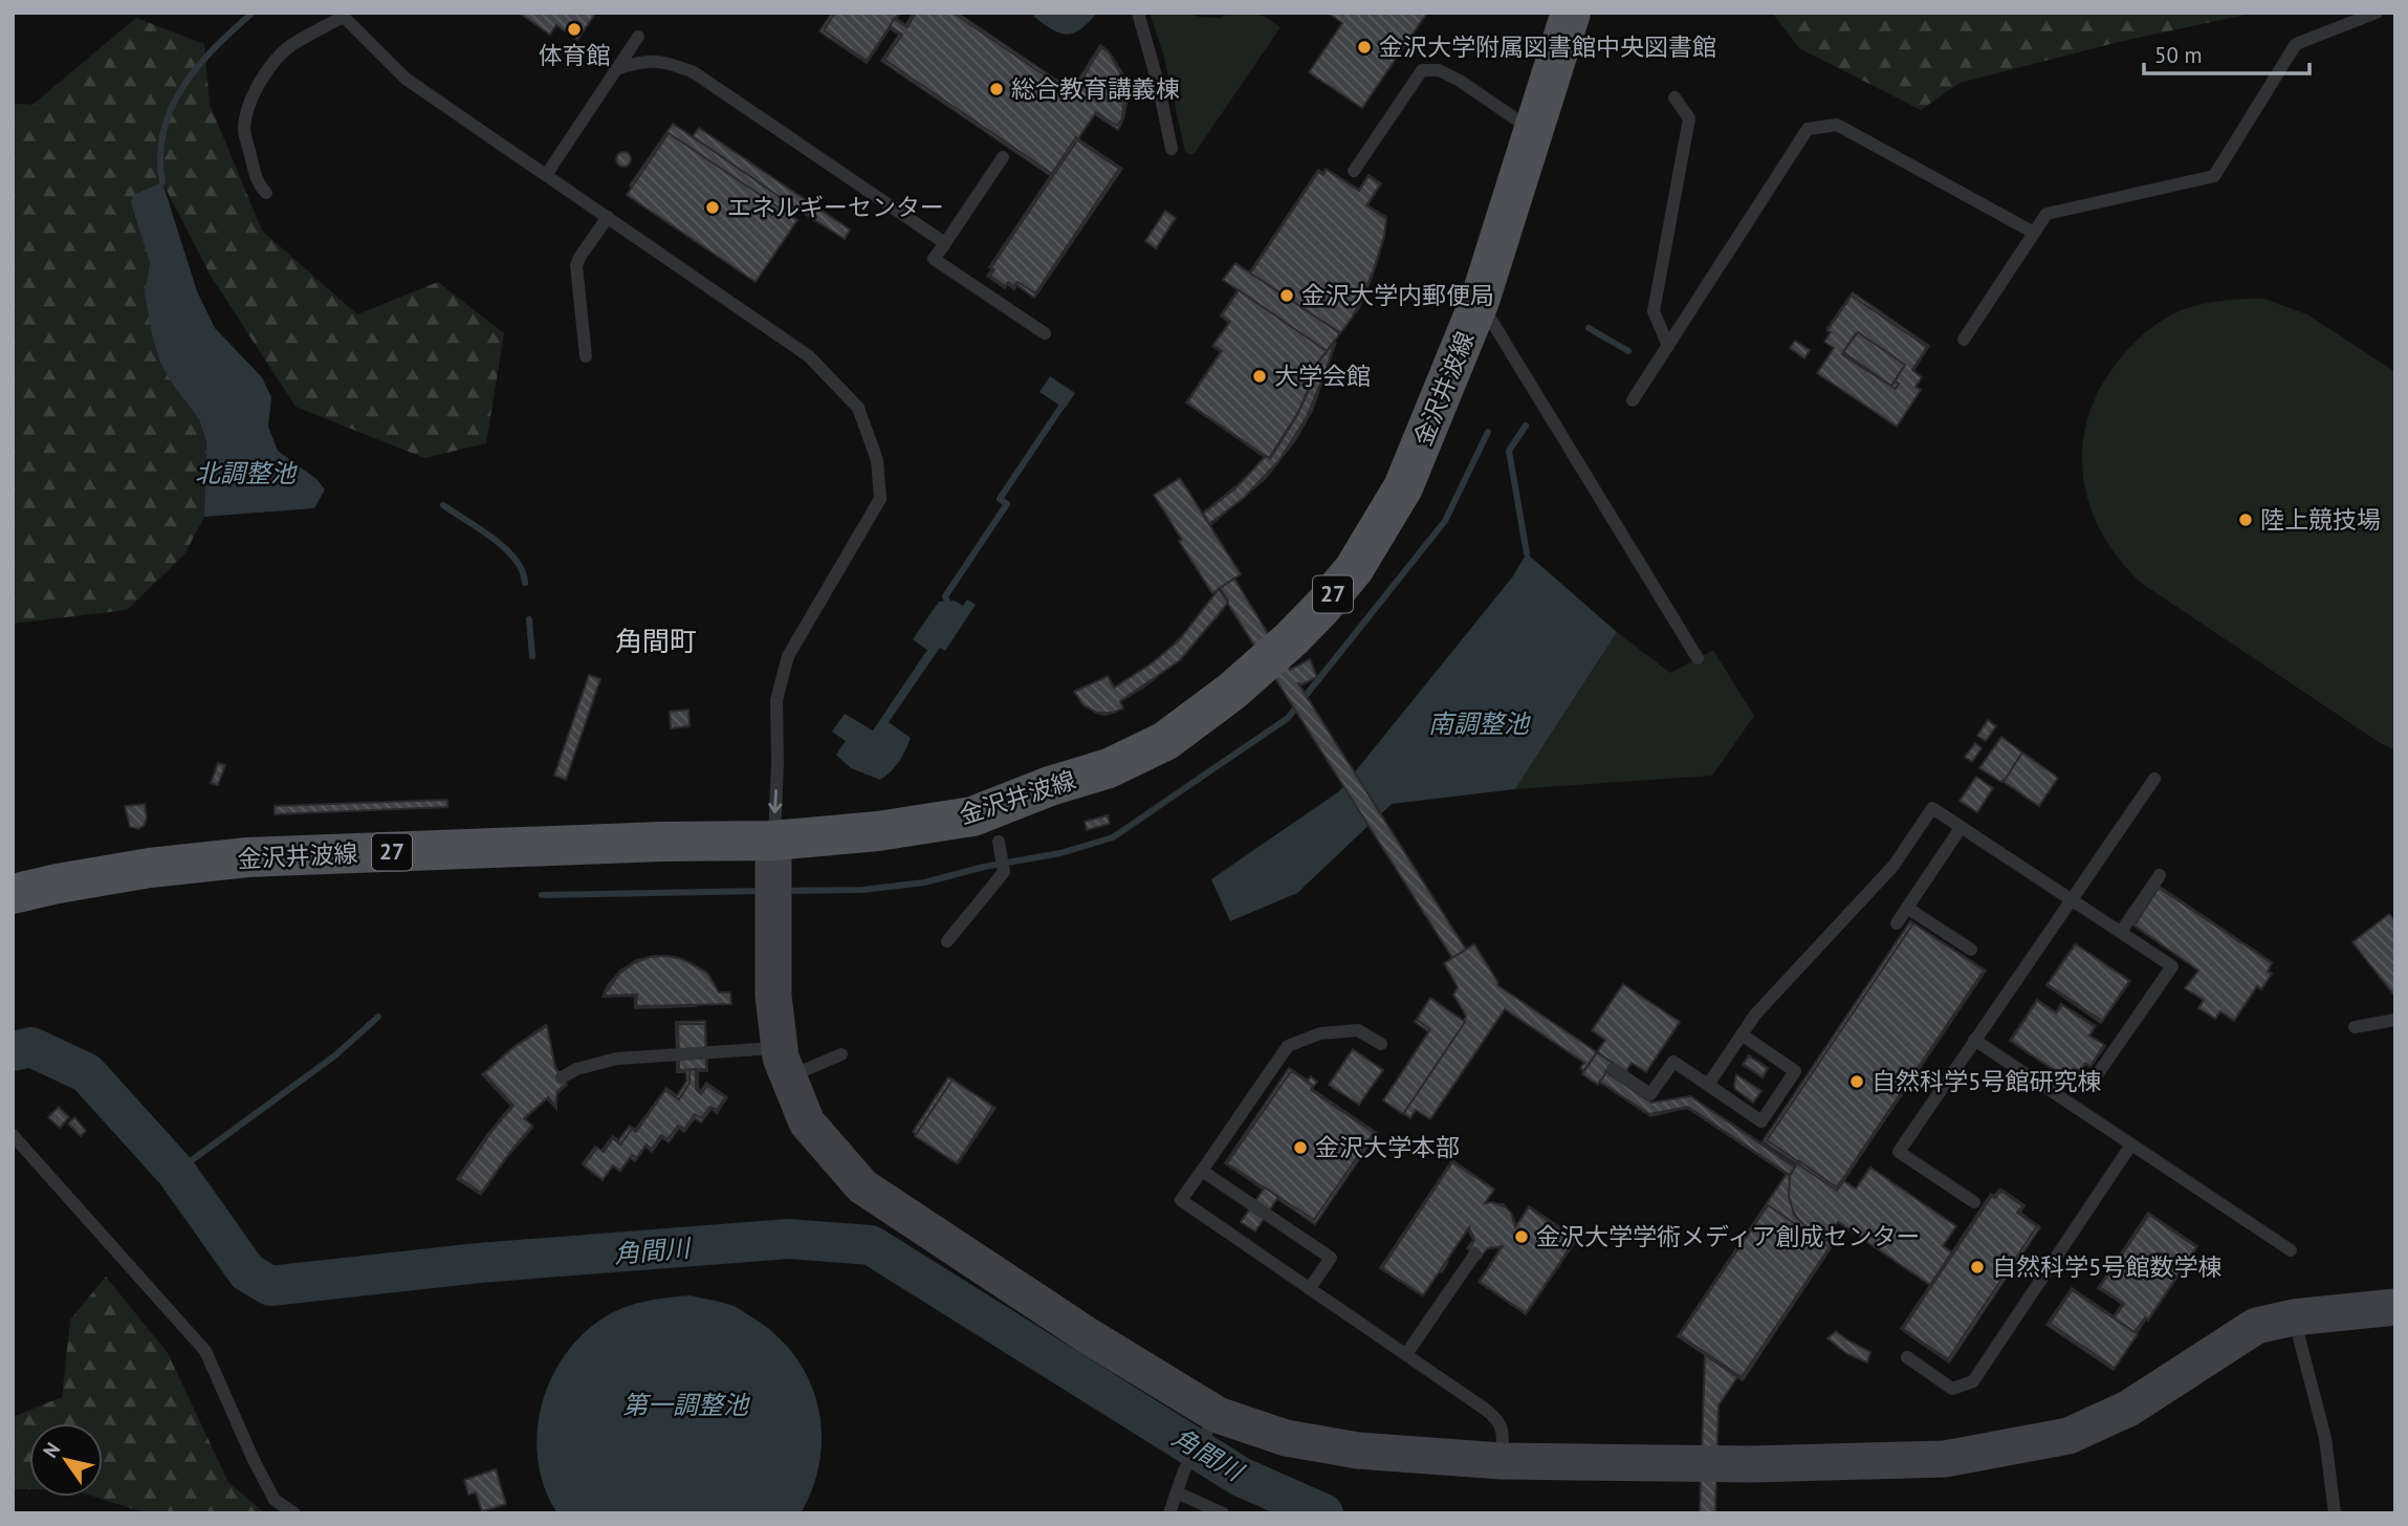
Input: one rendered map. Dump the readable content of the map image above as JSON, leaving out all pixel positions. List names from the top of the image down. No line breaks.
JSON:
{"streets":{"main road":["金沢井波線","27"]},"districts":["角間町"],"water":["北調整池","南調整池","角間川","第一調整池"],"places":["体育館","金沢大学附属図書館中央図書館","総合教育講義棟","エネルギーセンター","金沢大学内郵便局","大学会館","陸上競技場","自然科学5号館研究棟","金沢大学本部","金沢大学学術メディア創成センター","自然科学5号館数学棟"],"scale_bar":"50 m","north":"top left"}
